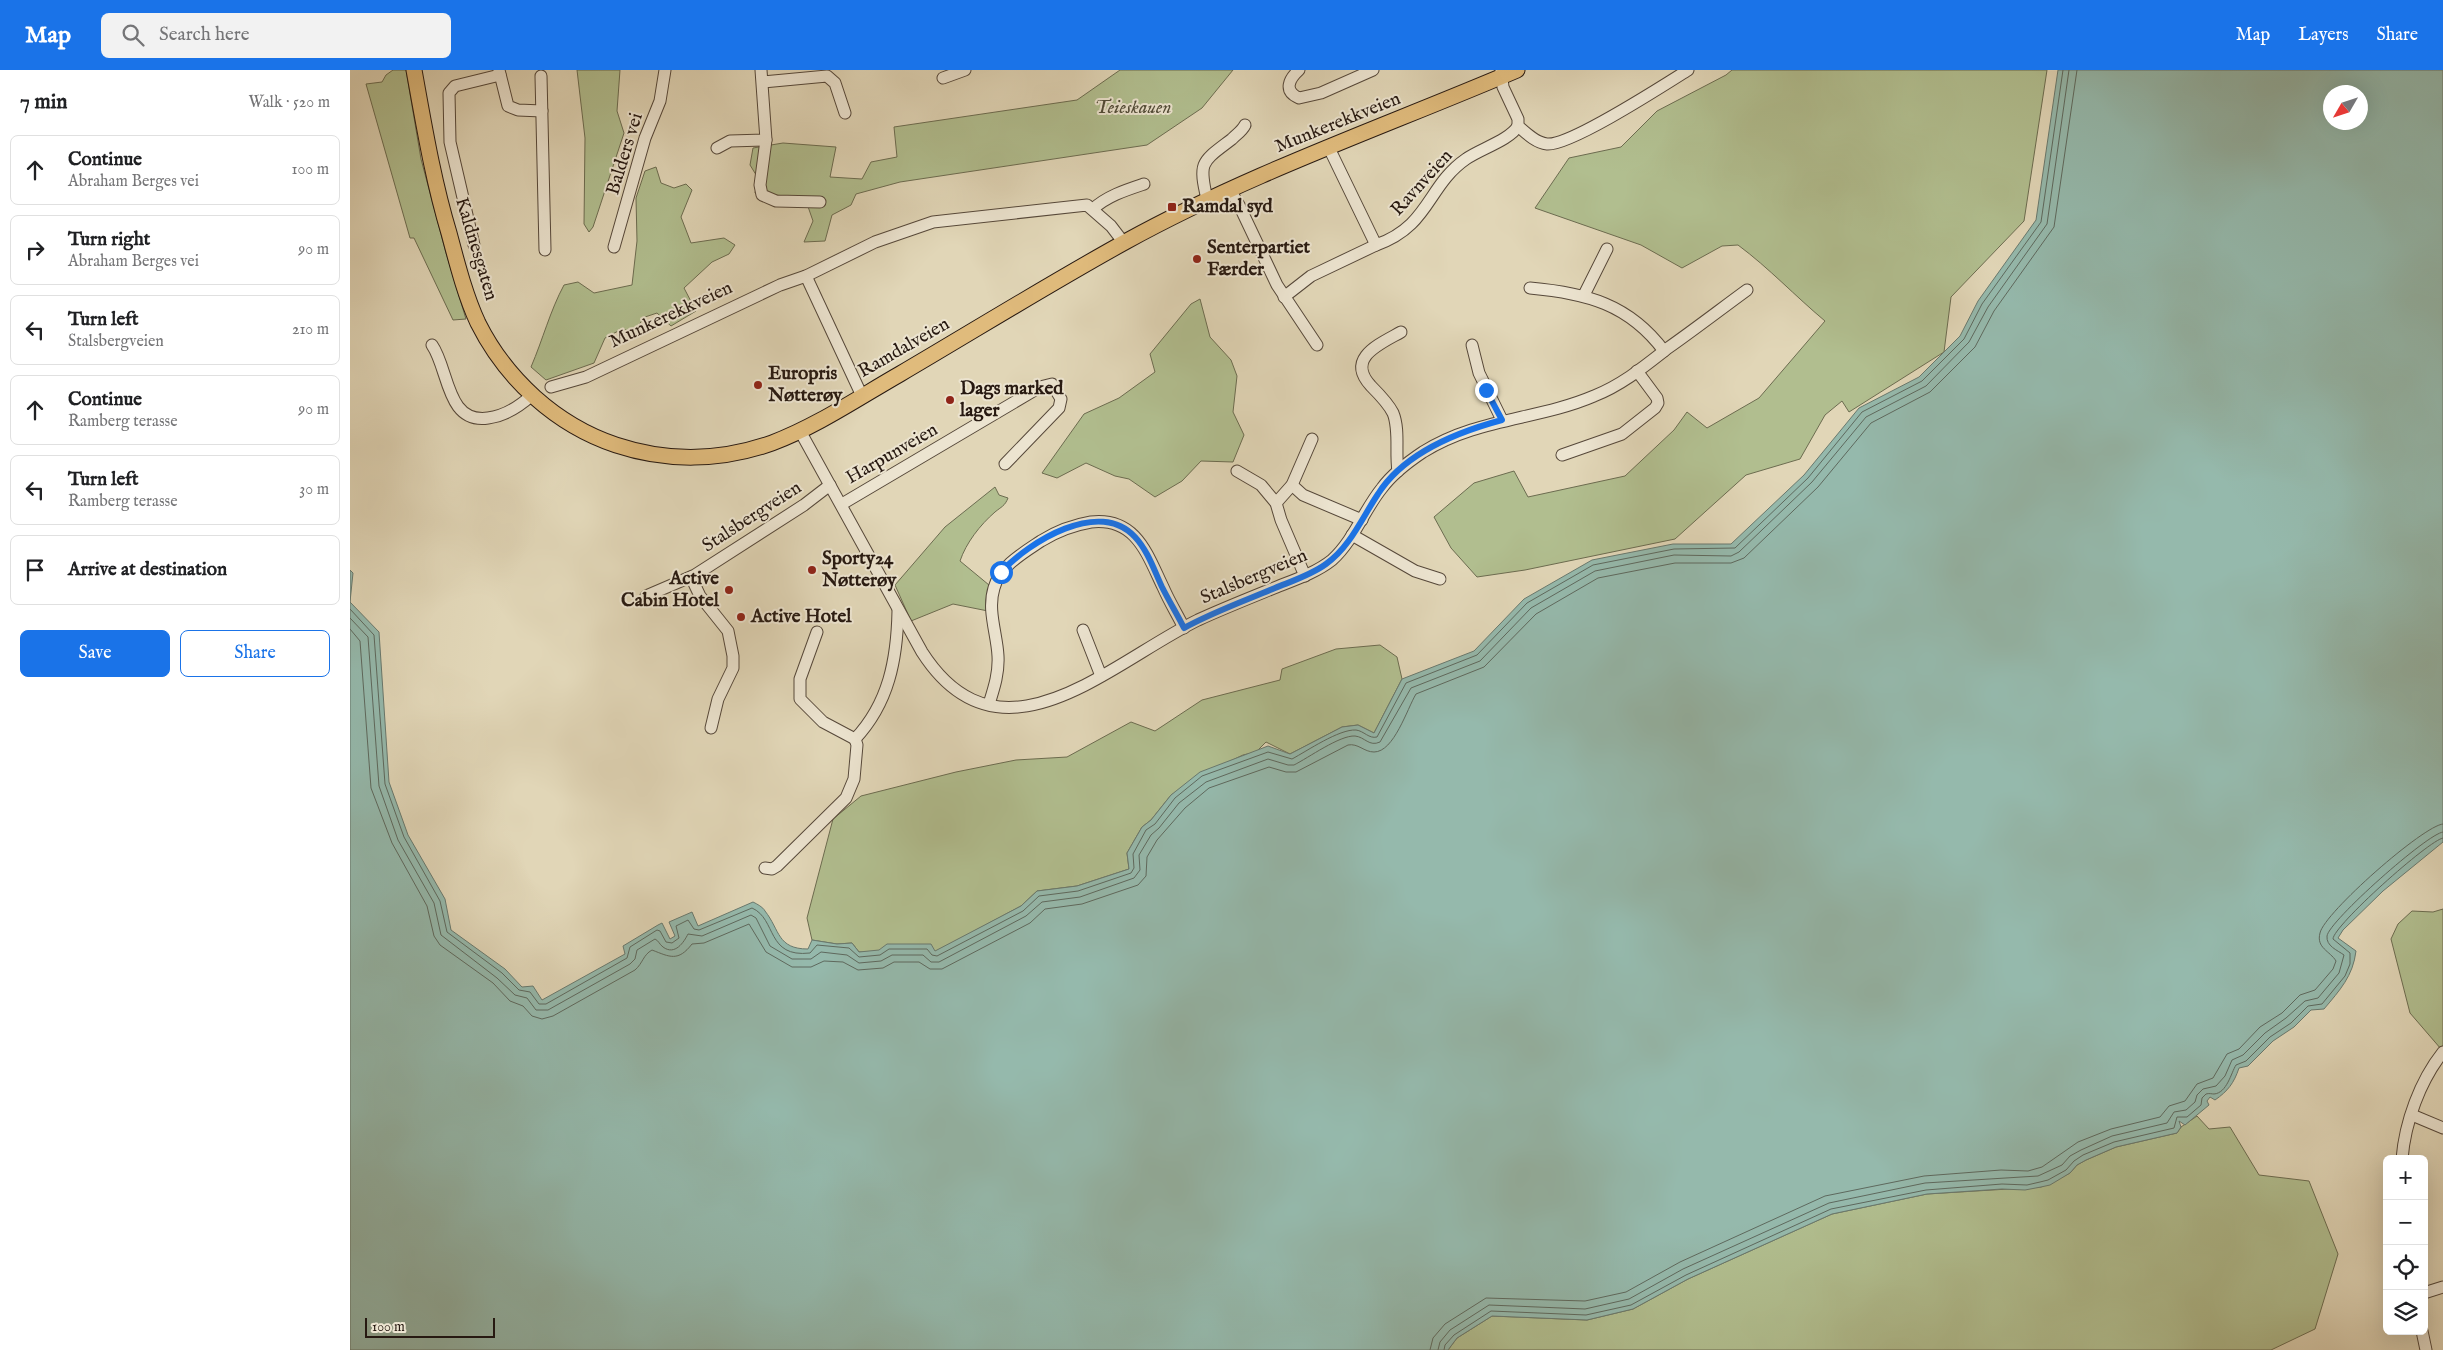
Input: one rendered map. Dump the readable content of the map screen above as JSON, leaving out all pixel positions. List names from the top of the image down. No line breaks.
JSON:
{"streets":{"main road":["Munkerekkveien","Kaldnesgaten","Ramdalveien"],"street":["Balders vei","Ravnveien","Harpunveien","Stalsbergveien"]},"crossings":[["Munkerekkveien","Ravnveien"],["Munkerekkveien","Ramdalveien"],["Kaldnesgaten","Ramdalveien"],["Ramdalveien","Stalsbergveien"],["Harpunveien","Stalsbergveien"]],"parks":["Teieskauen"],"places":{"transit":["Ramdal syd"],"other":["Senterpartiet Færder","Europris Nøtterøy","Dags marked lager","Sporty24 Nøtterøy","Active Cabin Hotel","Active Hotel"]},"scale_bar":"100 m","north":"bottom left","page":{"header":"Map","search":"Search here","nav":["Map","Layers","Share"],"heading":["7 min","Walk · 520 m"],"list":[["Continue","Abraham Berges vei","100 m"],["Turn right","Abraham Berges vei","90 m"],["Turn left","Stalsbergveien","210 m"],["Continue","Ramberg terasse","90 m"],["Turn left","Ramberg terasse","30 m"],"Arrive at destination"],"buttons":["Save","Share"],"map_buttons":["+","−"],"scale":"100 m"}}
